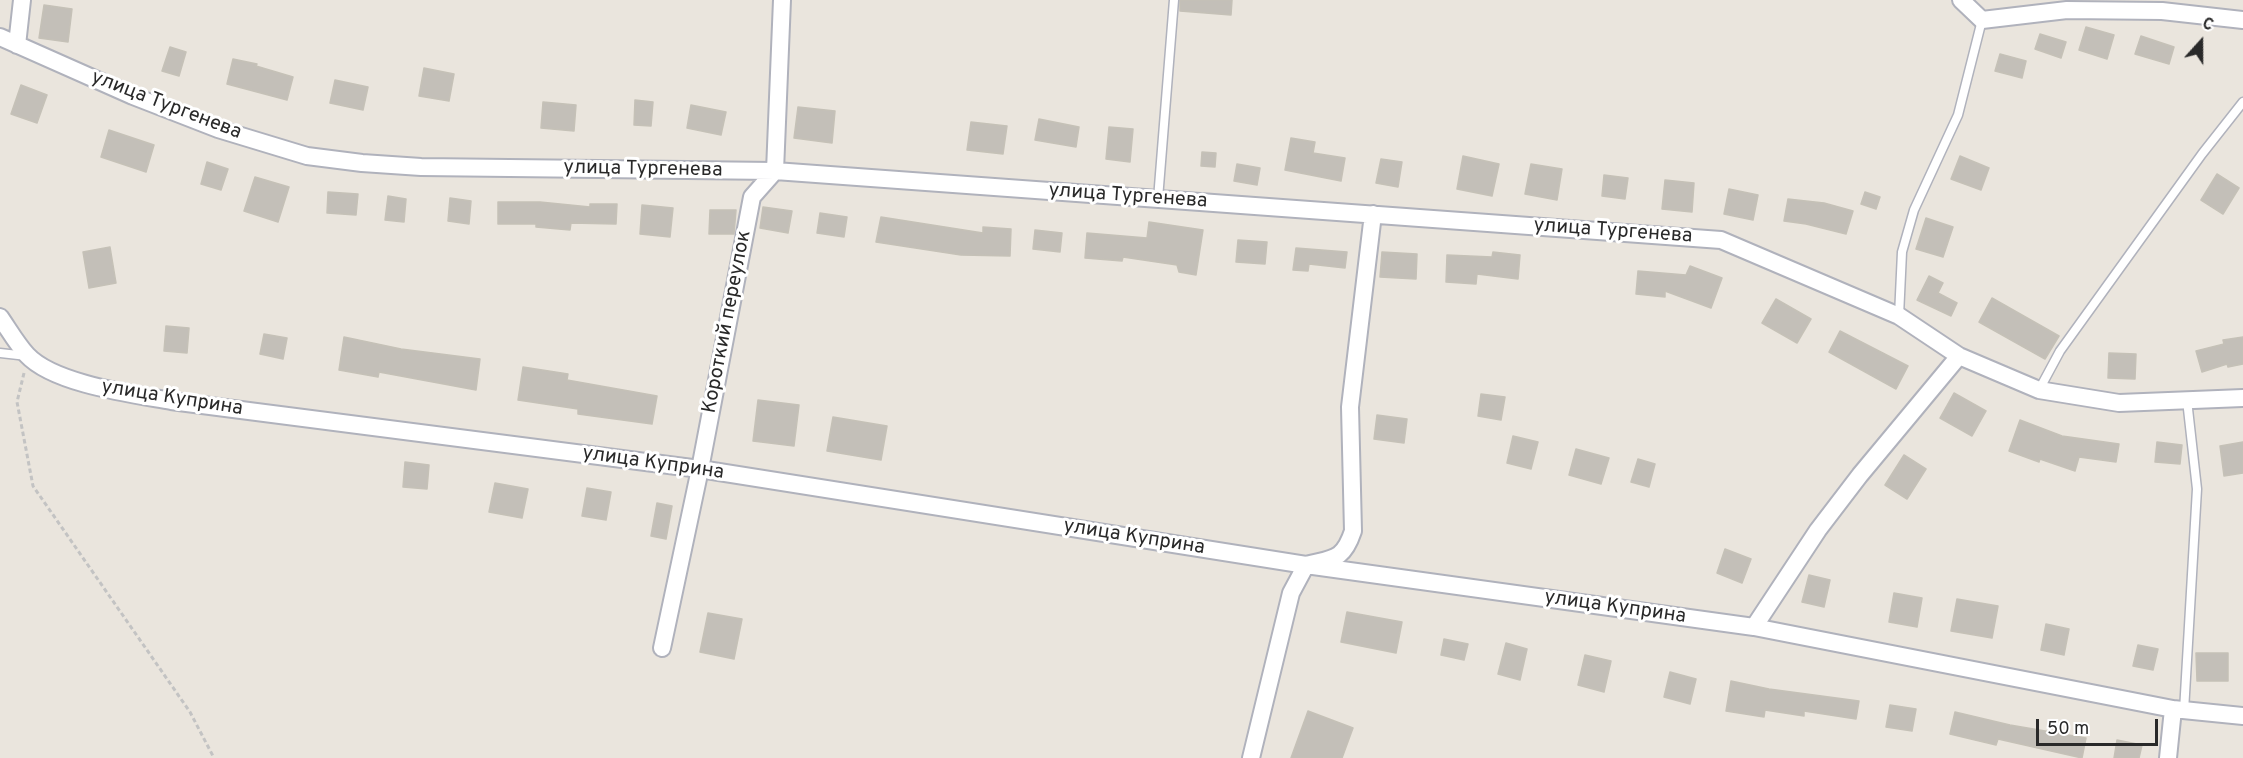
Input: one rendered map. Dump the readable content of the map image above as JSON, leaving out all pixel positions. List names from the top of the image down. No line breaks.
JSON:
{"streets":{"street":["улица Тургенева","Короткий переулок","улица Куприна"]},"crossings":[["улица Тургенева","Короткий переулок"],["Короткий переулок","улица Куприна"]],"scale_bar":"50 m","north":"top"}
